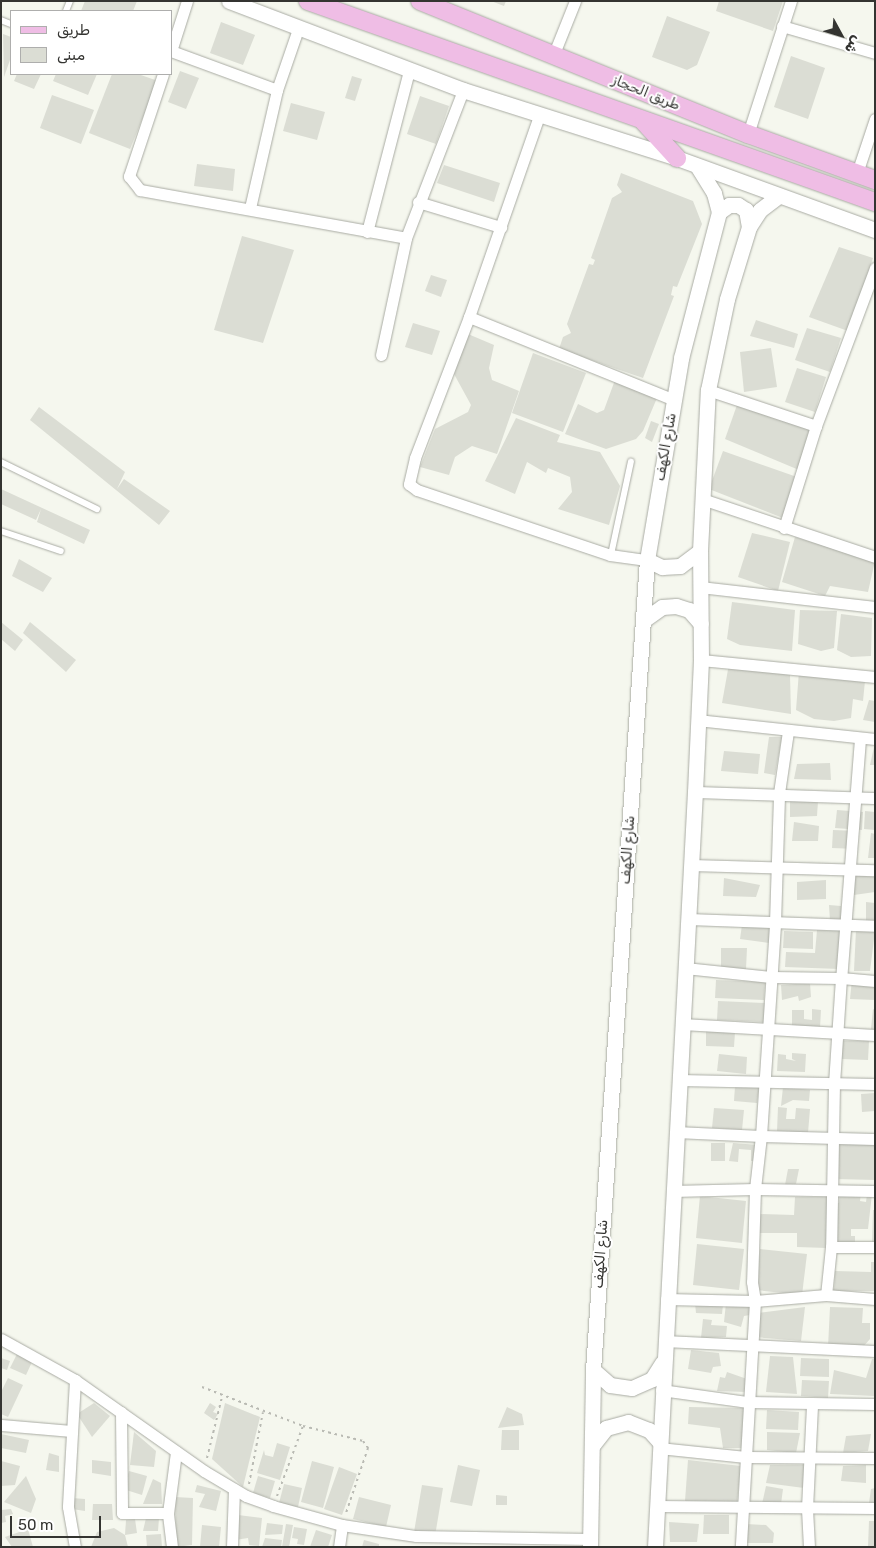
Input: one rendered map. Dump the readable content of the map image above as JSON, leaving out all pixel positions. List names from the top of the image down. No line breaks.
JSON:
{"streets":{"main road":["طريق الحجاز","شارع الكهف"]},"legend":["طريق","مبنى"],"scale_bar":"50 m","north":"bottom right"}
